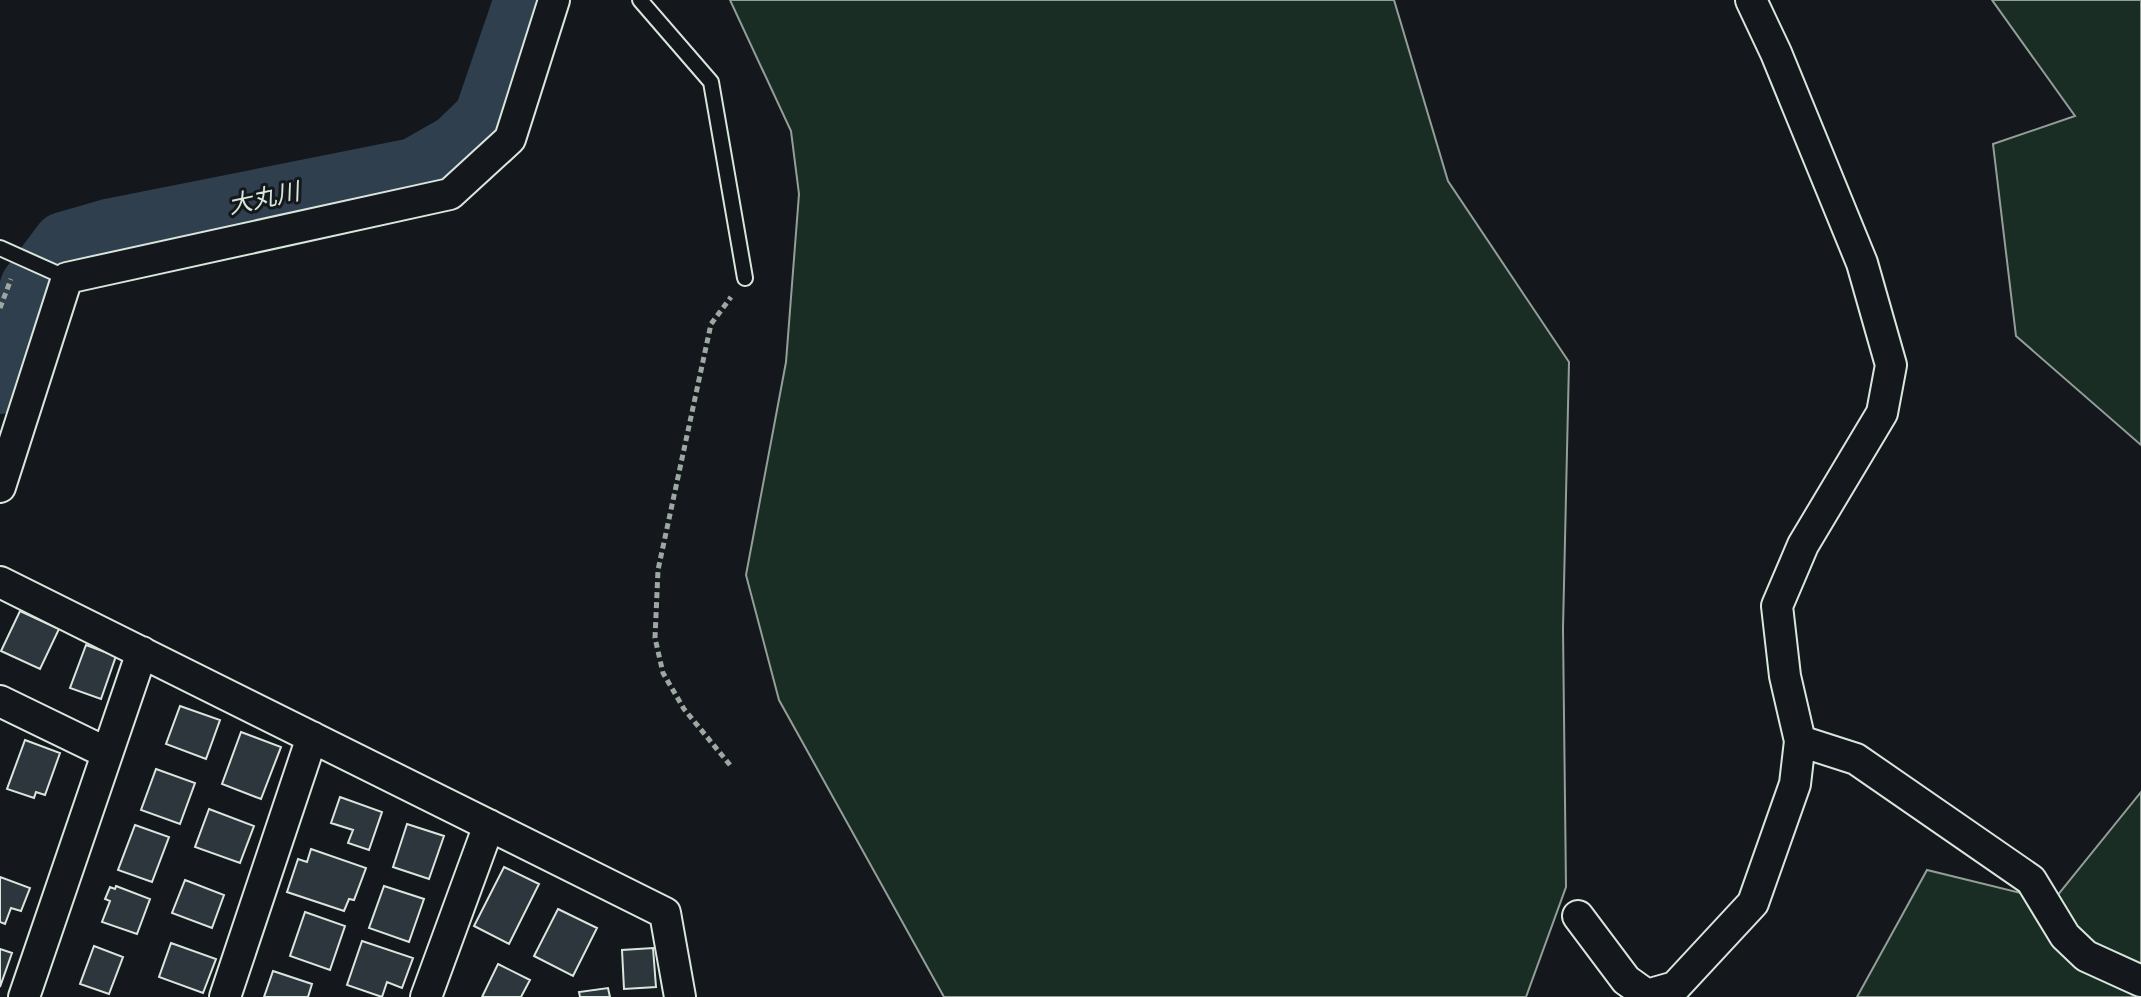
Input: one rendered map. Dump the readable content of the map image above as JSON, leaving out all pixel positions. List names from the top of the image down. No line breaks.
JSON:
{"water":["大丸川"]}
